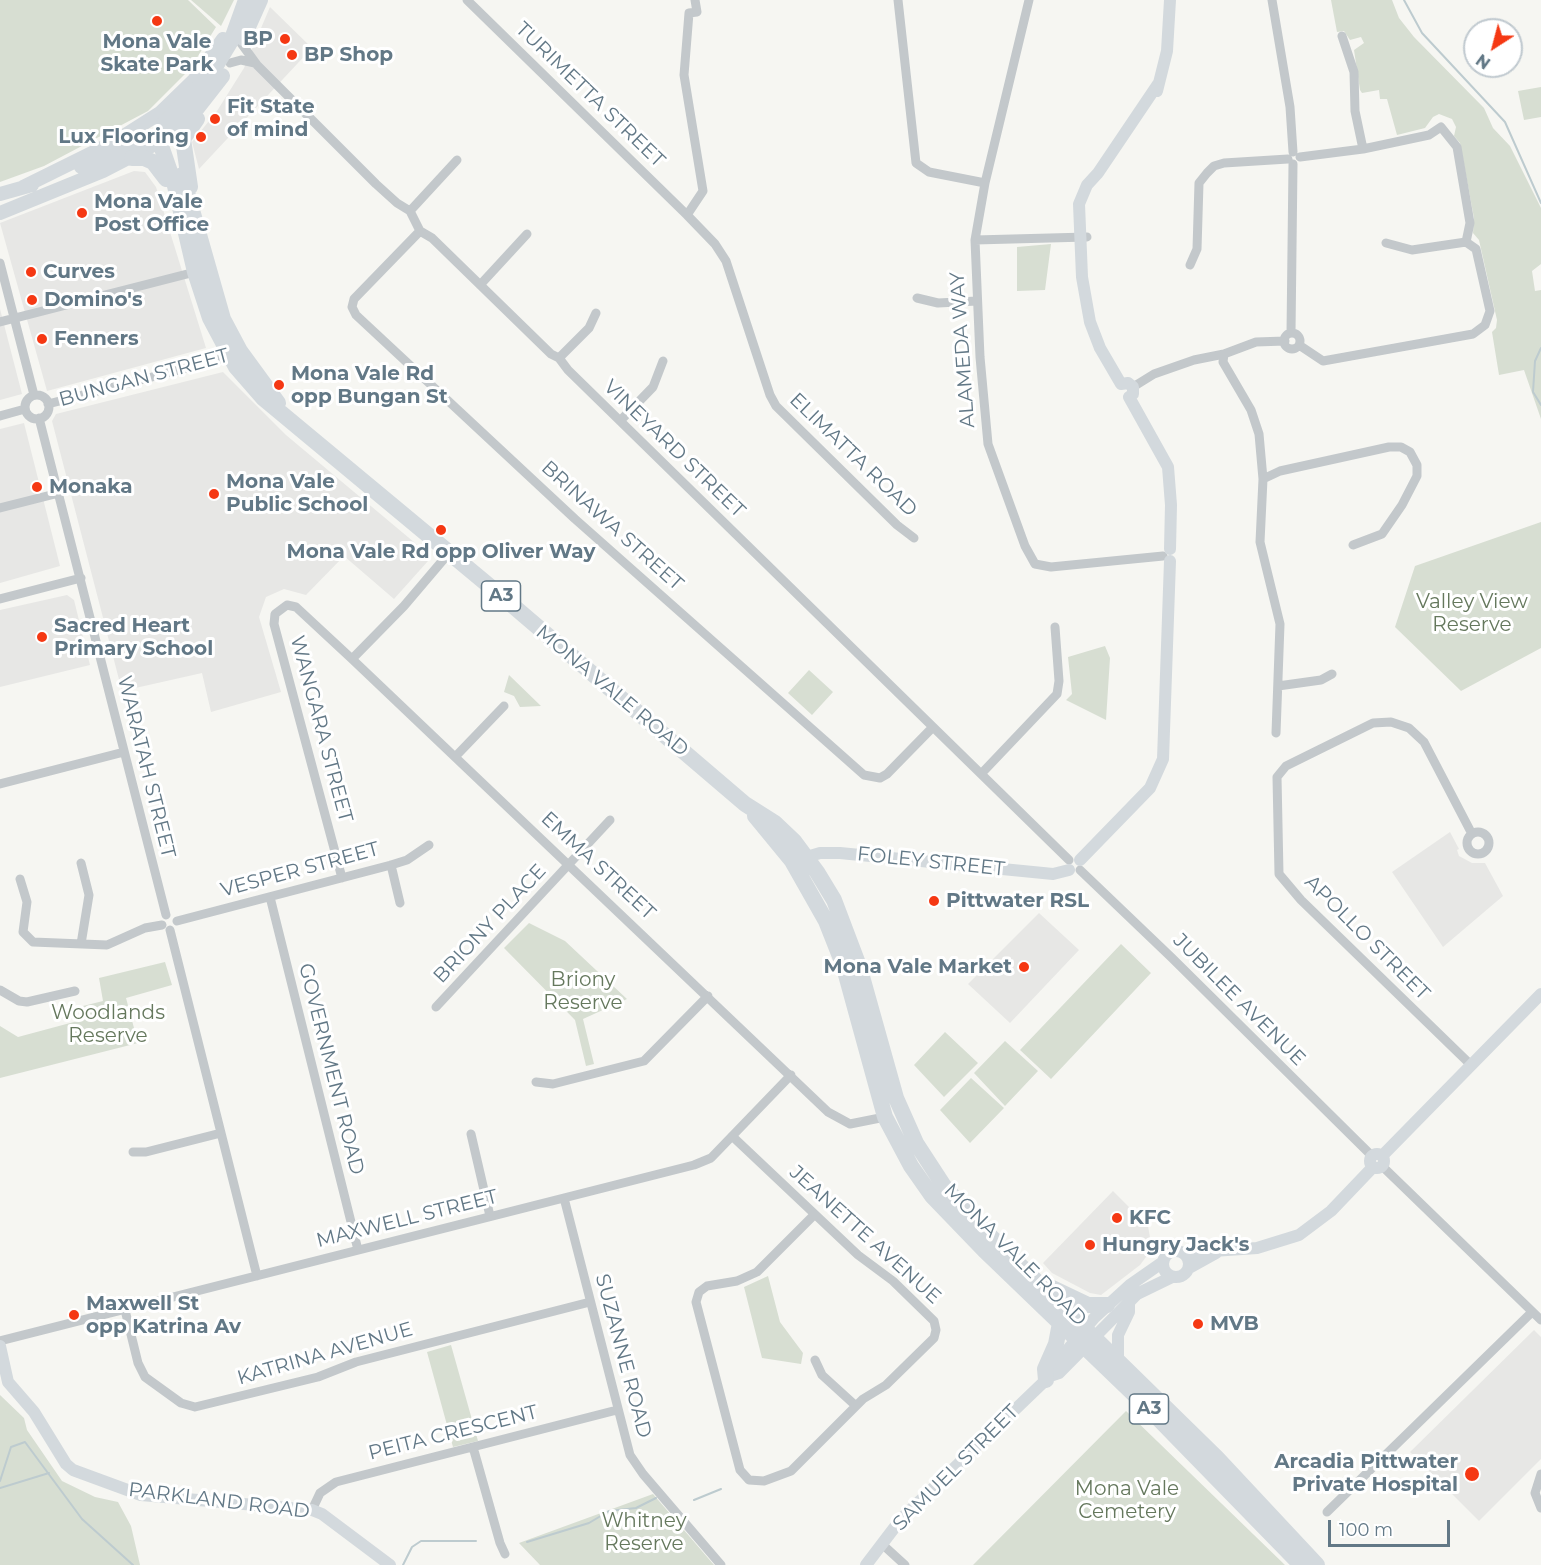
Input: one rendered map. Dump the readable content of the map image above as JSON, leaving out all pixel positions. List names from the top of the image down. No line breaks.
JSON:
{"streets":{"highway":["A3","MONA VALE ROAD"],"street":["TURIMETTA STREET","ALAMEDA WAY","BUNGAN STREET","VINEYARD STREET","ELIMATTA ROAD","BRINAWA STREET","WANGARA STREET","WARATAH STREET","FOLEY STREET","EMMA STREET","VESPER STREET","BRIONY PLACE","APOLLO STREET","JUBILEE AVENUE","GOVERNMENT ROAD","MAXWELL STREET","JEANETTE AVENUE","KATRINA AVENUE","SUZANNE ROAD","PEITA CRESCENT","SAMUEL STREET","PARKLAND ROAD"]},"crossings":[["TURIMETTA STREET","ELIMATTA ROAD"],["BUNGAN STREET","MONA VALE ROAD"],["BUNGAN STREET","WARATAH STREET"],["VINEYARD STREET","BRINAWA STREET"],["VINEYARD STREET","FOLEY STREET"],["VINEYARD STREET","JUBILEE AVENUE"],["A3","MONA VALE ROAD"],["MONA VALE ROAD","FOLEY STREET"],["MONA VALE ROAD","EMMA STREET"],["MONA VALE ROAD","SAMUEL STREET"],["WANGARA STREET","EMMA STREET"],["WANGARA STREET","VESPER STREET"],["WARATAH STREET","VESPER STREET"],["FOLEY STREET","JUBILEE AVENUE"],["EMMA STREET","BRIONY PLACE"],["EMMA STREET","MAXWELL STREET"],["VESPER STREET","GOVERNMENT ROAD"],["GOVERNMENT ROAD","MAXWELL STREET"],["MAXWELL STREET","JEANETTE AVENUE"],["MAXWELL STREET","KATRINA AVENUE"],["MAXWELL STREET","SUZANNE ROAD"],["KATRINA AVENUE","SUZANNE ROAD"],["SUZANNE ROAD","PEITA CRESCENT"],["PEITA CRESCENT","PARKLAND ROAD"]],"parks":["Valley View Reserve","Briony Reserve","Woodlands Reserve","Mona Vale Cemetery","Whitney Reserve"],"places":["Mona Vale Skate Park","BP","BP Shop","Fit State of mind","Lux Flooring","Mona Vale Post Office","Curves","Domino's","Fenners","Mona Vale Rd opp Bungan St","Monaka","Mona Vale Public School","Mona Vale Rd opp Oliver Way","Sacred Heart Primary School","Pittwater RSL","Mona Vale Market","KFC","Hungry Jack's","Maxwell St opp Katrina Av","MVB","Arcadia Pittwater Private Hospital"],"scale_bar":"100 m","north":"bottom left"}
